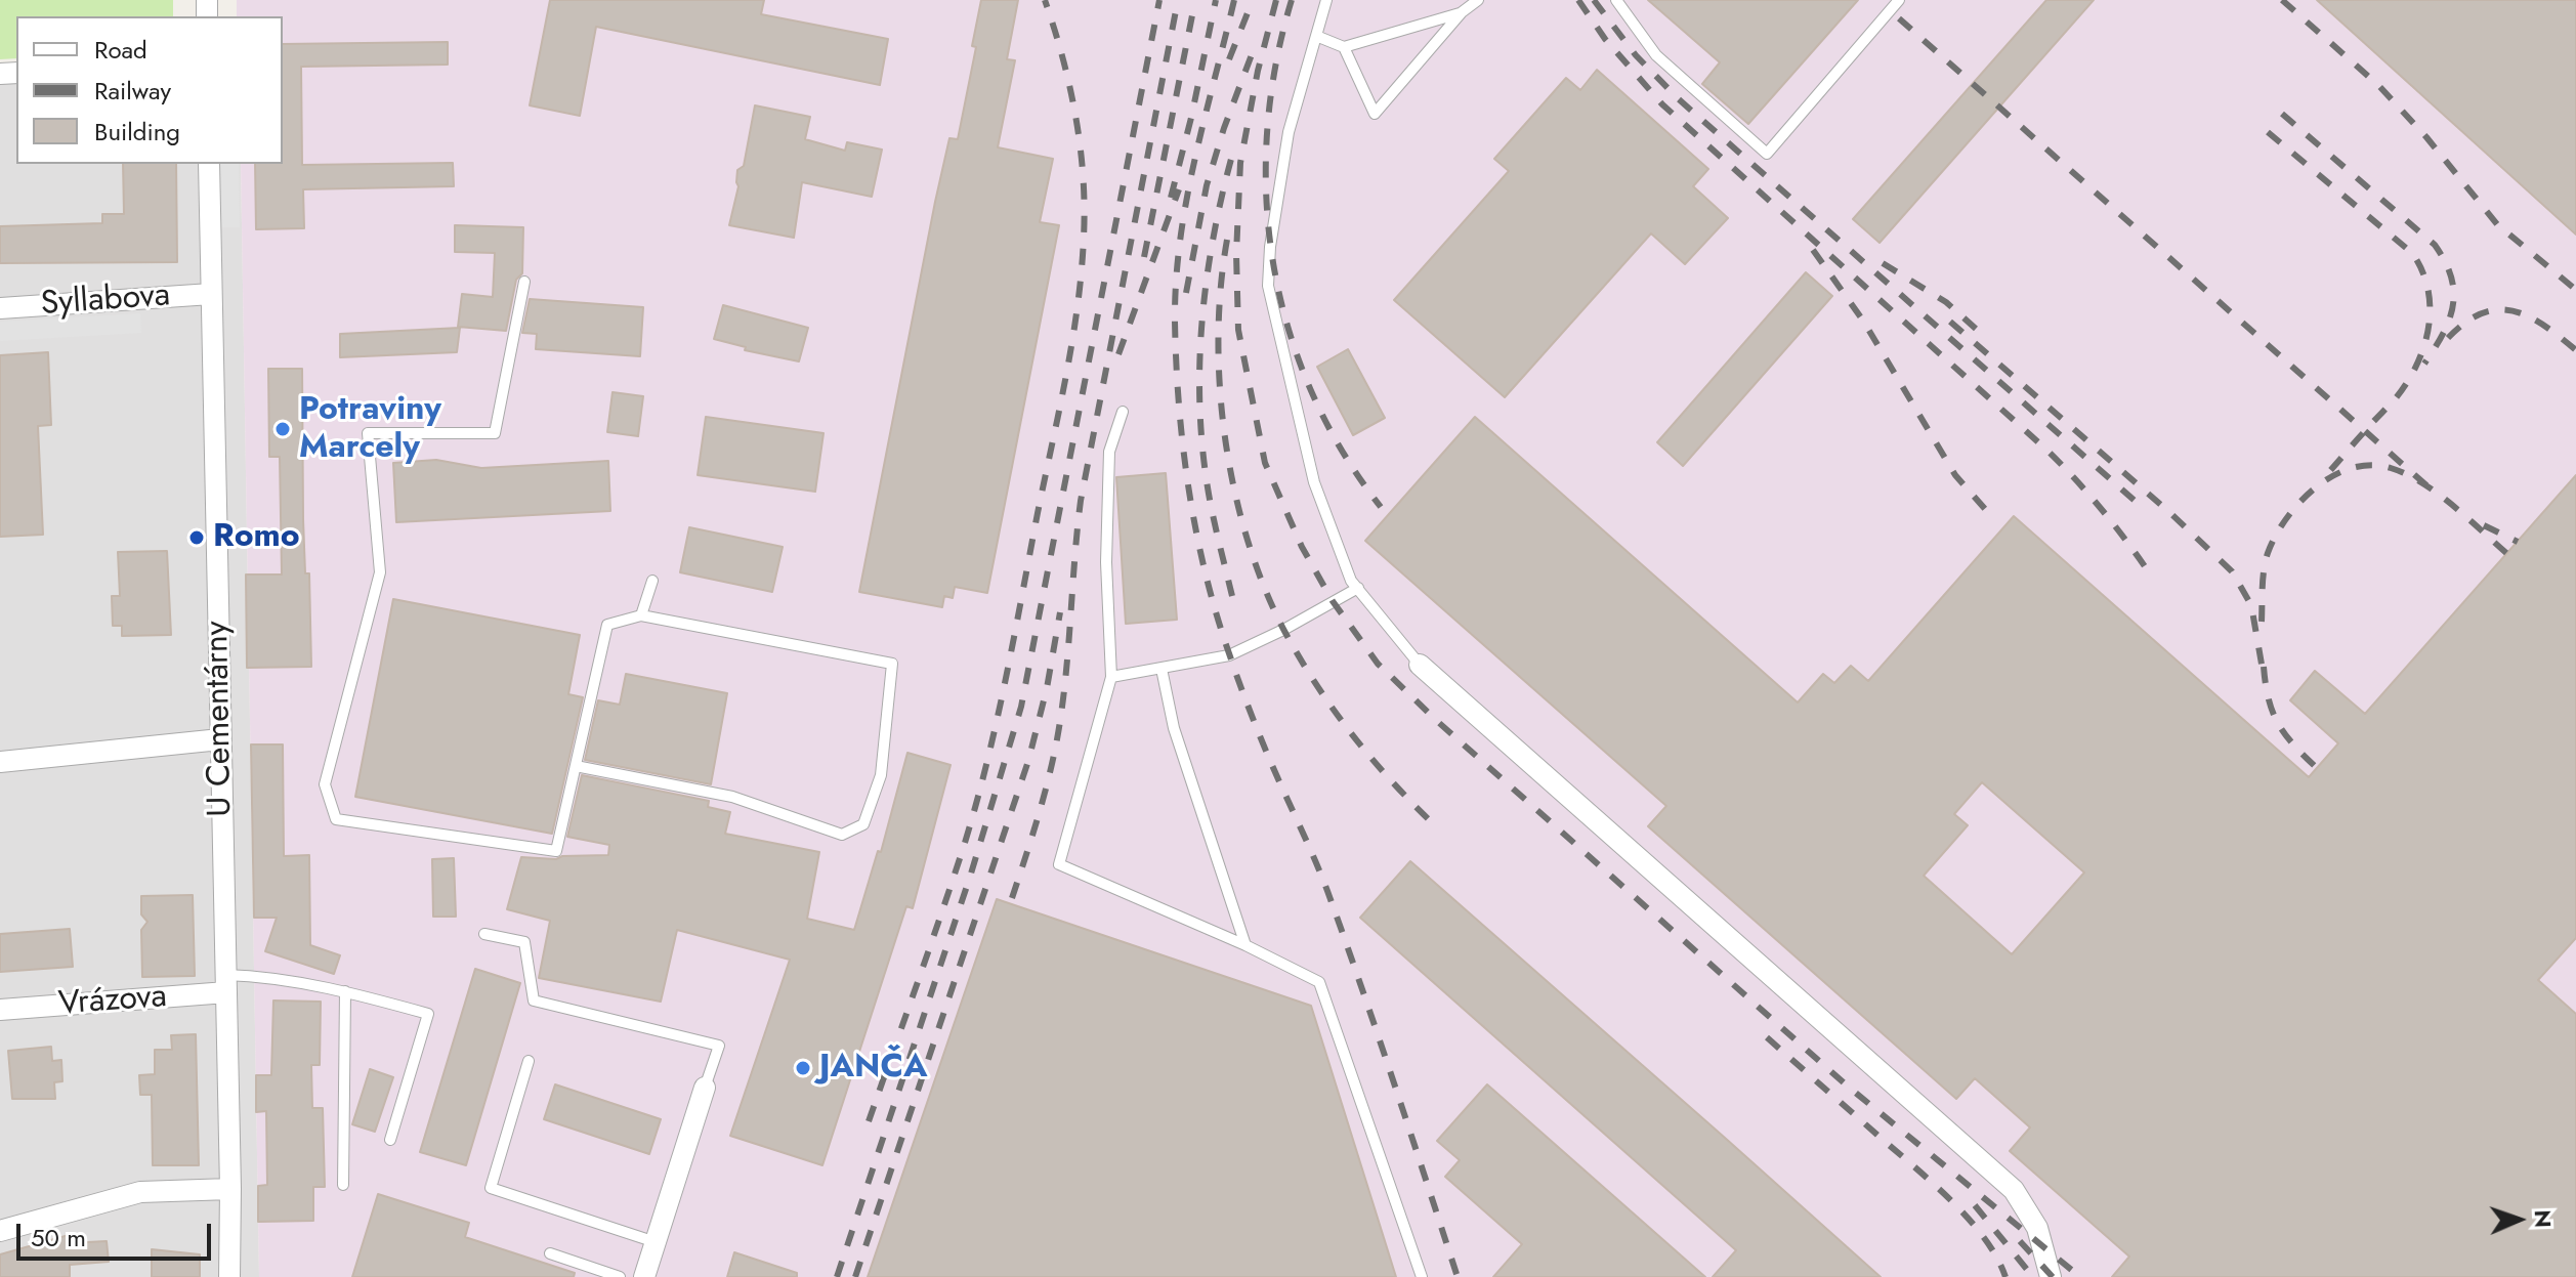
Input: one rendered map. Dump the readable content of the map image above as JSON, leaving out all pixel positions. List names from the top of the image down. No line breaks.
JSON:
{"streets":{"street":["Syllabova","U Cementárny","Vrázova"]},"crossings":[["Syllabova","U Cementárny"],["U Cementárny","Vrázova"]],"places":["Potraviny Marcely","Romo","JANČA"],"legend":["Road","Railway","Building"],"scale_bar":"50 m","north":"right"}
